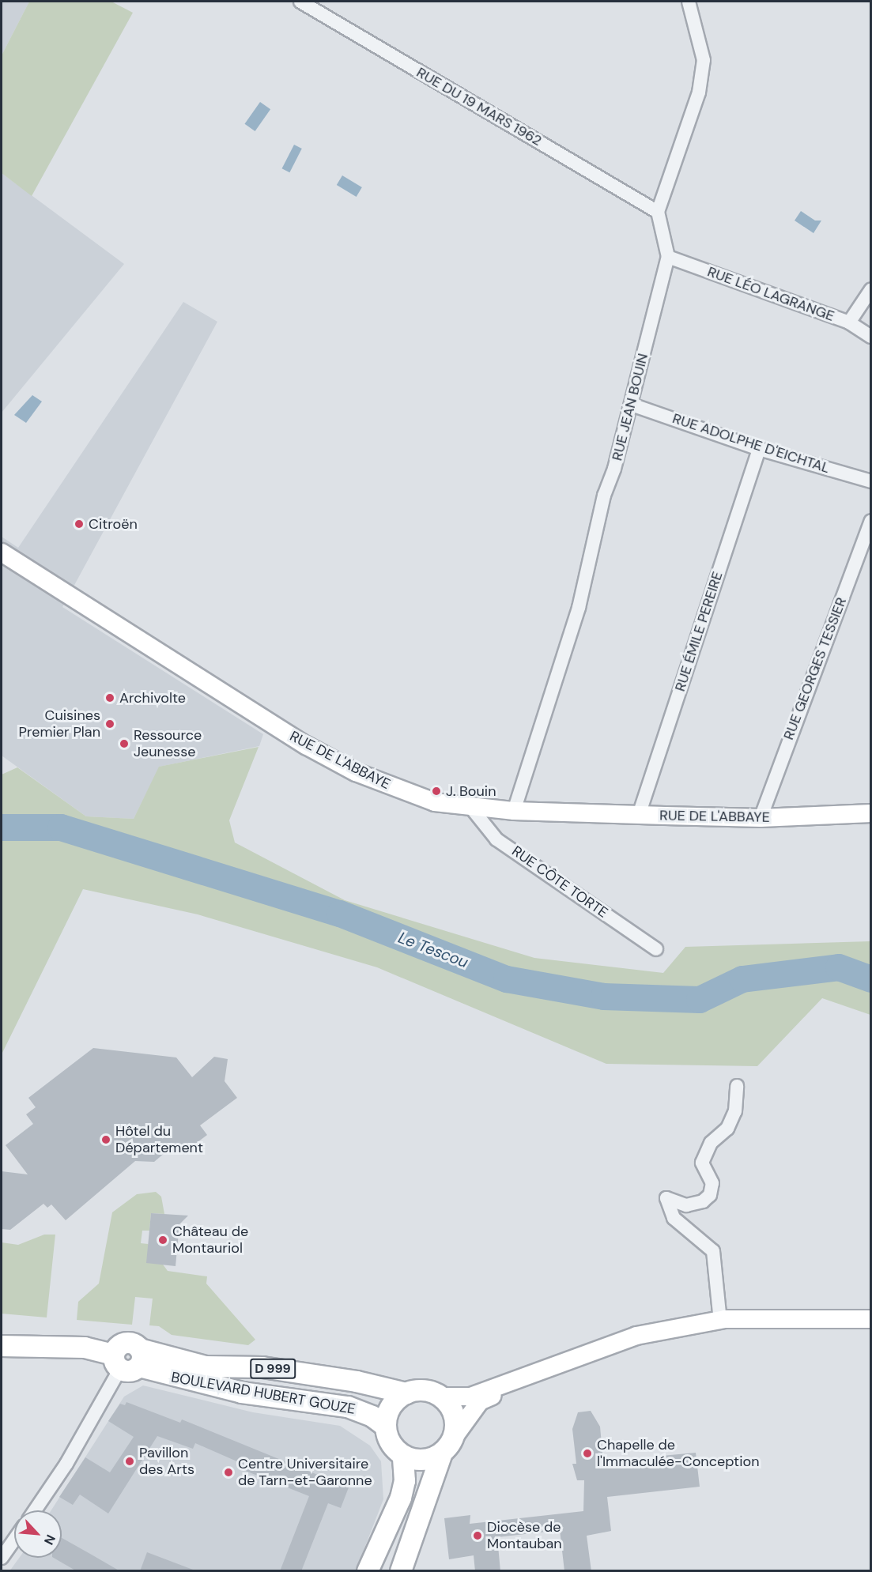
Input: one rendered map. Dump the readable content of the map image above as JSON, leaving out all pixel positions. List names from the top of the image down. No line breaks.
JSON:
{"streets":{"main road":["RUE DE L'ABBAYE","D 999","BOULEVARD HUBERT GOUZE"],"street":["RUE DU 19 MARS 1962","RUE LÉO LAGRANGE","RUE JEAN BOUIN","RUE ADOLPHE D'EICHTAL","RUE ÉMILE PEREIRE","RUE GEORGES TESSIER","RUE CÔTE TORTE"]},"crossings":[["RUE DU 19 MARS 1962","RUE JEAN BOUIN"],["RUE LÉO LAGRANGE","RUE JEAN BOUIN"],["RUE JEAN BOUIN","RUE ADOLPHE D'EICHTAL"],["RUE JEAN BOUIN","RUE DE L'ABBAYE"],["RUE ADOLPHE D'EICHTAL","RUE ÉMILE PEREIRE"],["RUE ÉMILE PEREIRE","RUE DE L'ABBAYE"],["RUE GEORGES TESSIER","RUE DE L'ABBAYE"],["RUE DE L'ABBAYE","RUE CÔTE TORTE"]],"water":["Le Tescou"],"places":["Citroën","Archivolte","Cuisines Premier Plan","Ressource Jeunesse","J. Bouin","Hôtel du Département","Château de Montauriol","Chapelle de l'Immaculée-Conception","Pavillon des Arts","Centre Universitaire de Tarn-et-Garonne","Diocèse de Montauban"],"north":"bottom right"}
